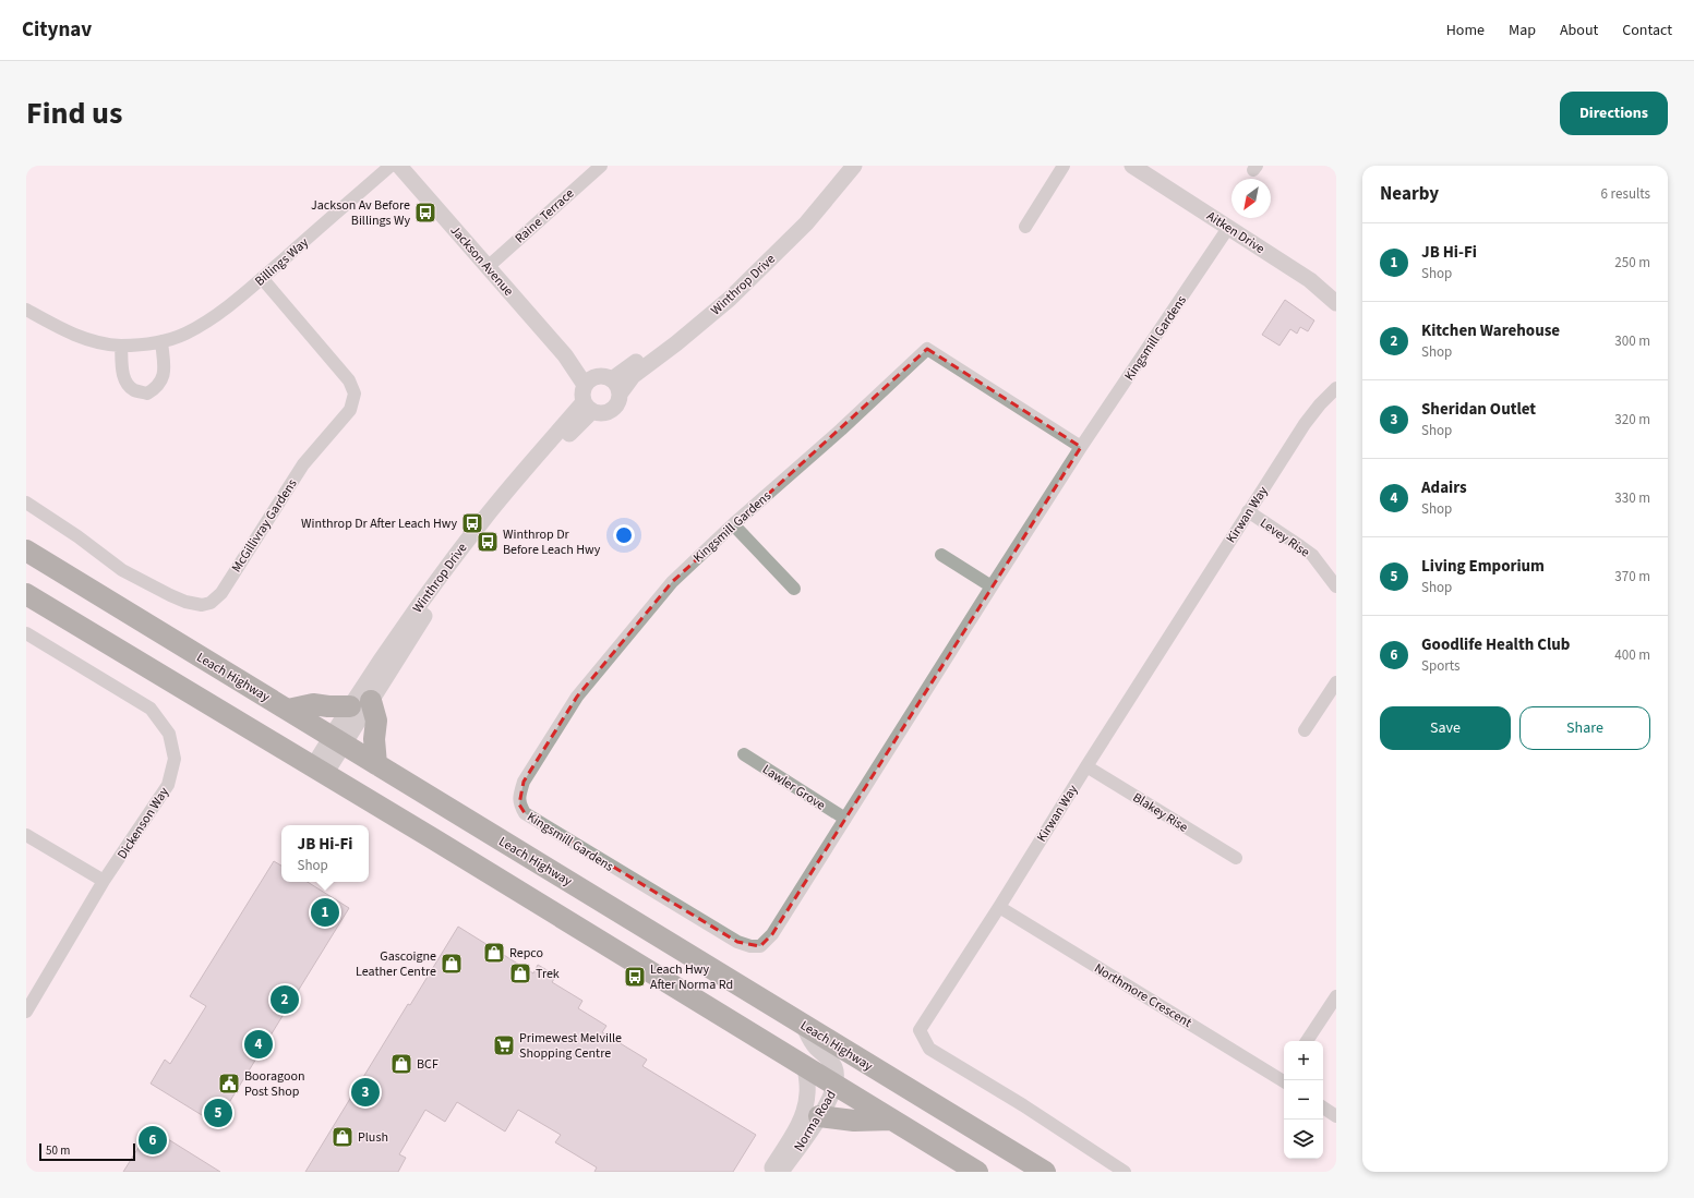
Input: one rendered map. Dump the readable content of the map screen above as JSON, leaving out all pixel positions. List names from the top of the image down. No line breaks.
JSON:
{"streets":{"highway":["Leach Highway"],"street":["Raine Terrace","Aitken Drive","Jackson Avenue","Billings Way","Winthrop Drive","Kingsmill Gardens","Kirwan Way","McGillivray Gardens","Levey Rise","Lawler Grove","Blakey Rise","Dickenson Way","Northmore Crescent","Norma Road"]},"crossings":[["Raine Terrace","Jackson Avenue"],["Aitken Drive","Kingsmill Gardens"],["Jackson Avenue","Winthrop Drive"],["Billings Way","McGillivray Gardens"],["Winthrop Drive","Leach Highway"],["Kingsmill Gardens","Lawler Grove"],["Kirwan Way","Levey Rise"],["Kirwan Way","Blakey Rise"],["Kirwan Way","Northmore Crescent"],["Leach Highway","Norma Road"]],"places":{"bus stop":["Jackson Av Before Billings Wy","Winthrop Dr After Leach Hwy","Winthrop Dr Before Leach Hwy","Leach Hwy After Norma Rd"],"shop":["Repco","Gascoigne Leather Centre","Trek","BCF","Plush"],"supermarket":["Primewest Melville Shopping Centre"],"public building":["Booragoon Post Shop"]},"scale_bar":"50 m","north":"bottom left","page":{"header":"Citynav","nav":["Home","Map","About","Contact"],"title":"Find us","buttons":["Directions",["Save","Share"]],"heading":["Nearby","6 results"],"list":[{"mark":"1","name":"JB Hi-Fi","note":"Shop","value":"250 m"},{"mark":"2","name":"Kitchen Warehouse","note":"Shop","value":"300 m"},{"mark":"3","name":"Sheridan Outlet","note":"Shop","value":"320 m"},{"mark":"4","name":"Adairs","note":"Shop","value":"330 m"},{"mark":"5","name":"Living Emporium","note":"Shop","value":"370 m"},{"mark":"6","name":"Goodlife Health Club","note":"Sports","value":"400 m"}],"popup":["JB Hi-Fi","Shop"],"pins":["1","2","4","3","5","6"],"map_buttons":["+","−"],"scale":"50 m"}}
